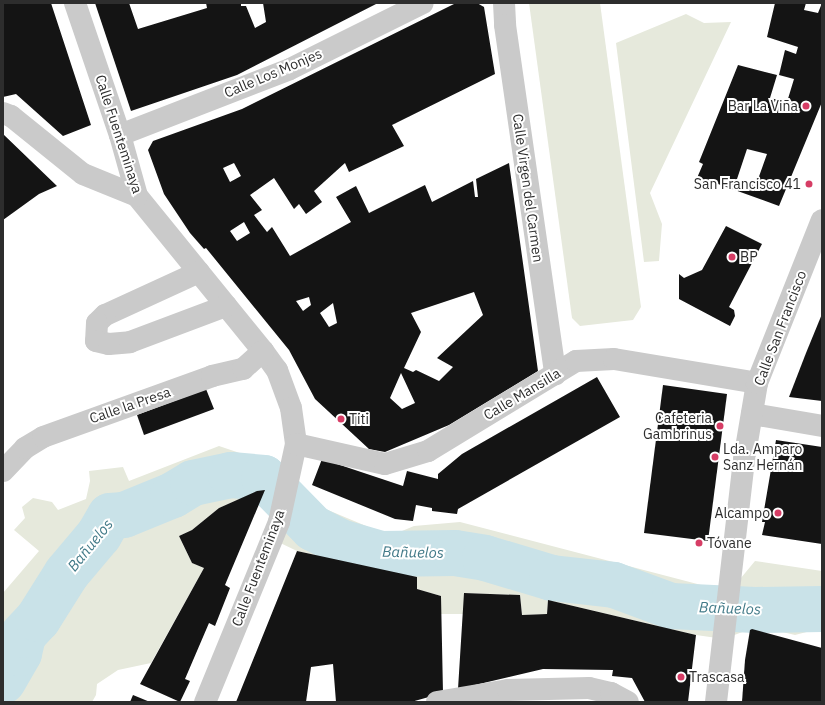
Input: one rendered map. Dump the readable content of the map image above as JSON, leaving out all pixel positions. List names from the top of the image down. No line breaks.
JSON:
{"streets":{"street":["Calle Los Monjes","Calle Fuenteminaya","Calle Virgen del Carmen","Calle San Francisco","Calle Mansilla","Calle la Presa"]},"crossings":[["Calle Los Monjes","Calle Fuenteminaya"],["Calle Fuenteminaya","Calle Mansilla"],["Calle Fuenteminaya","Calle la Presa"],["Calle Virgen del Carmen","Calle Mansilla"],["Calle San Francisco","Calle Mansilla"]],"water":["Bañuelos"],"places":["Bar La Viña","San Francisco 41","BP","Titi","Cafeteria Gambrinus","Lda. Amparo Sanz Hernán","Alcampo","Tóvane","Trascasa"]}
